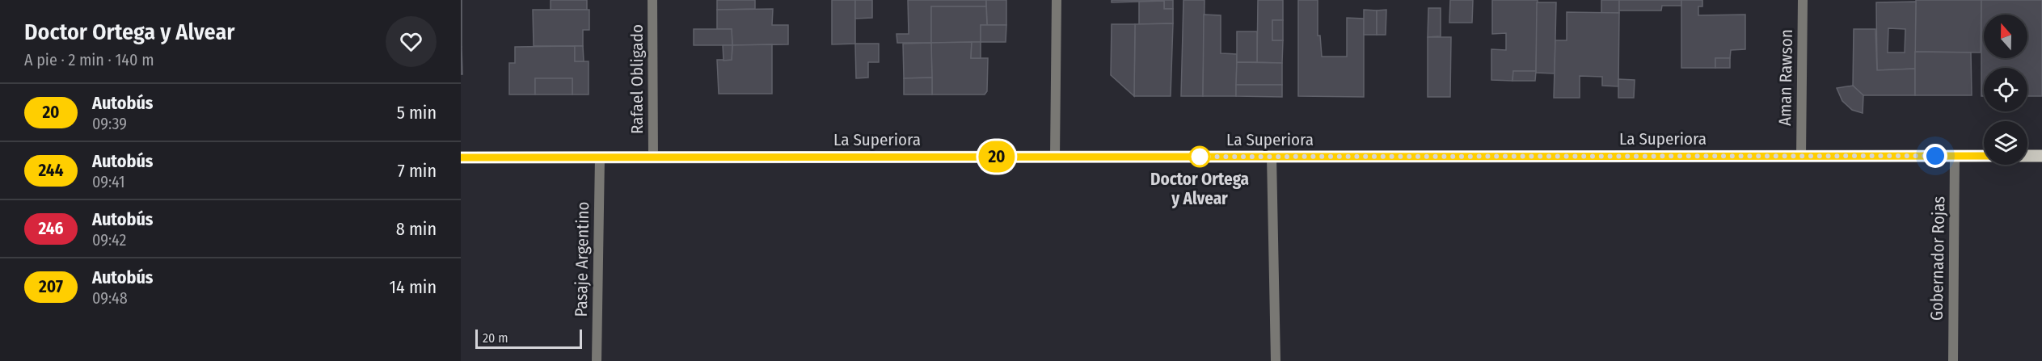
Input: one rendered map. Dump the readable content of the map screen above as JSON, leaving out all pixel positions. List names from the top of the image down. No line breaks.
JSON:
{"streets":{"main road":["La Superiora"],"street":["Aman Rawson","Rafael Obligado","Gobernador Rojas","Pasaje Argentino"]},"crossings":[["Aman Rawson","La Superiora"],["Rafael Obligado","La Superiora"],["La Superiora","Gobernador Rojas"],["La Superiora","Pasaje Argentino"]],"places":["Doctor Ortega y Alvear"],"lines":["bus line 20"],"scale_bar":"20 m","north":"top","page":{"heading":["Doctor Ortega y Alvear","A pie · 2 min · 140 m"],"on_map":"20","list":[{"mark":"20","name":"Autobús","note":"09:39","value":"5 min"},{"mark":"244","name":"Autobús","note":"09:41","value":"7 min"},{"mark":"246","name":"Autobús","note":"09:42","value":"8 min"},{"mark":"207","name":"Autobús","note":"09:48","value":"14 min"}],"scale":"20 m"}}
